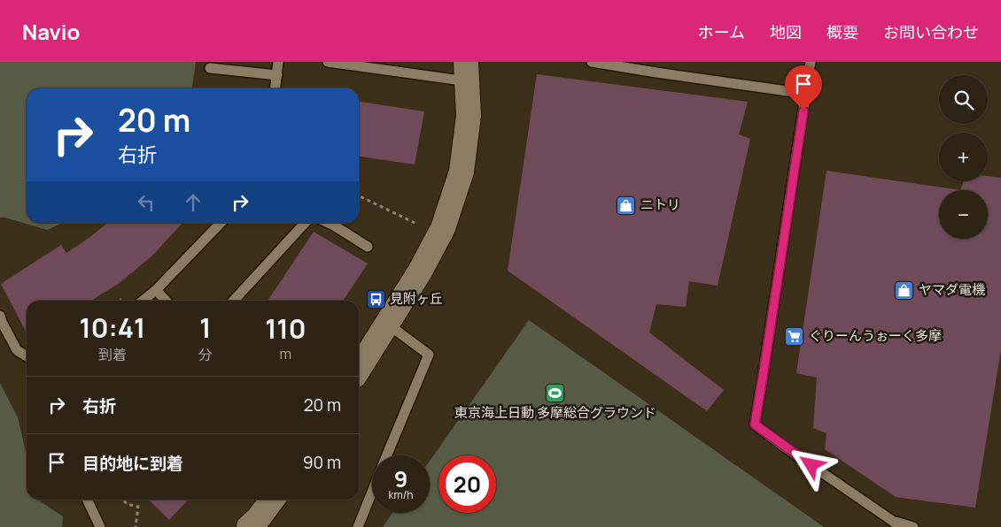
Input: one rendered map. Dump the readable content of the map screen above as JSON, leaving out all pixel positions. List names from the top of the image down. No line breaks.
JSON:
{"places":{"shop":["ニトリ","ヤマダ電機"],"bus stop":["見附ヶ丘"],"supermarket":["ぐりーんうぉーく多摩"],"sports":["東京海上日動 多摩総合グラウンド"]},"page":{"header":"Navio","nav":["ホーム","地図","概要","お問い合わせ"],"map_buttons":["+","−"],"turn":["20 m","右折"],"eta":["10:41","到着","1","分","110","m"],"list":[{"name":"右折","value":"20 m"},{"name":"目的地に到着","value":"90 m"}],"speed":"9 km/h","limit":"20"}}
